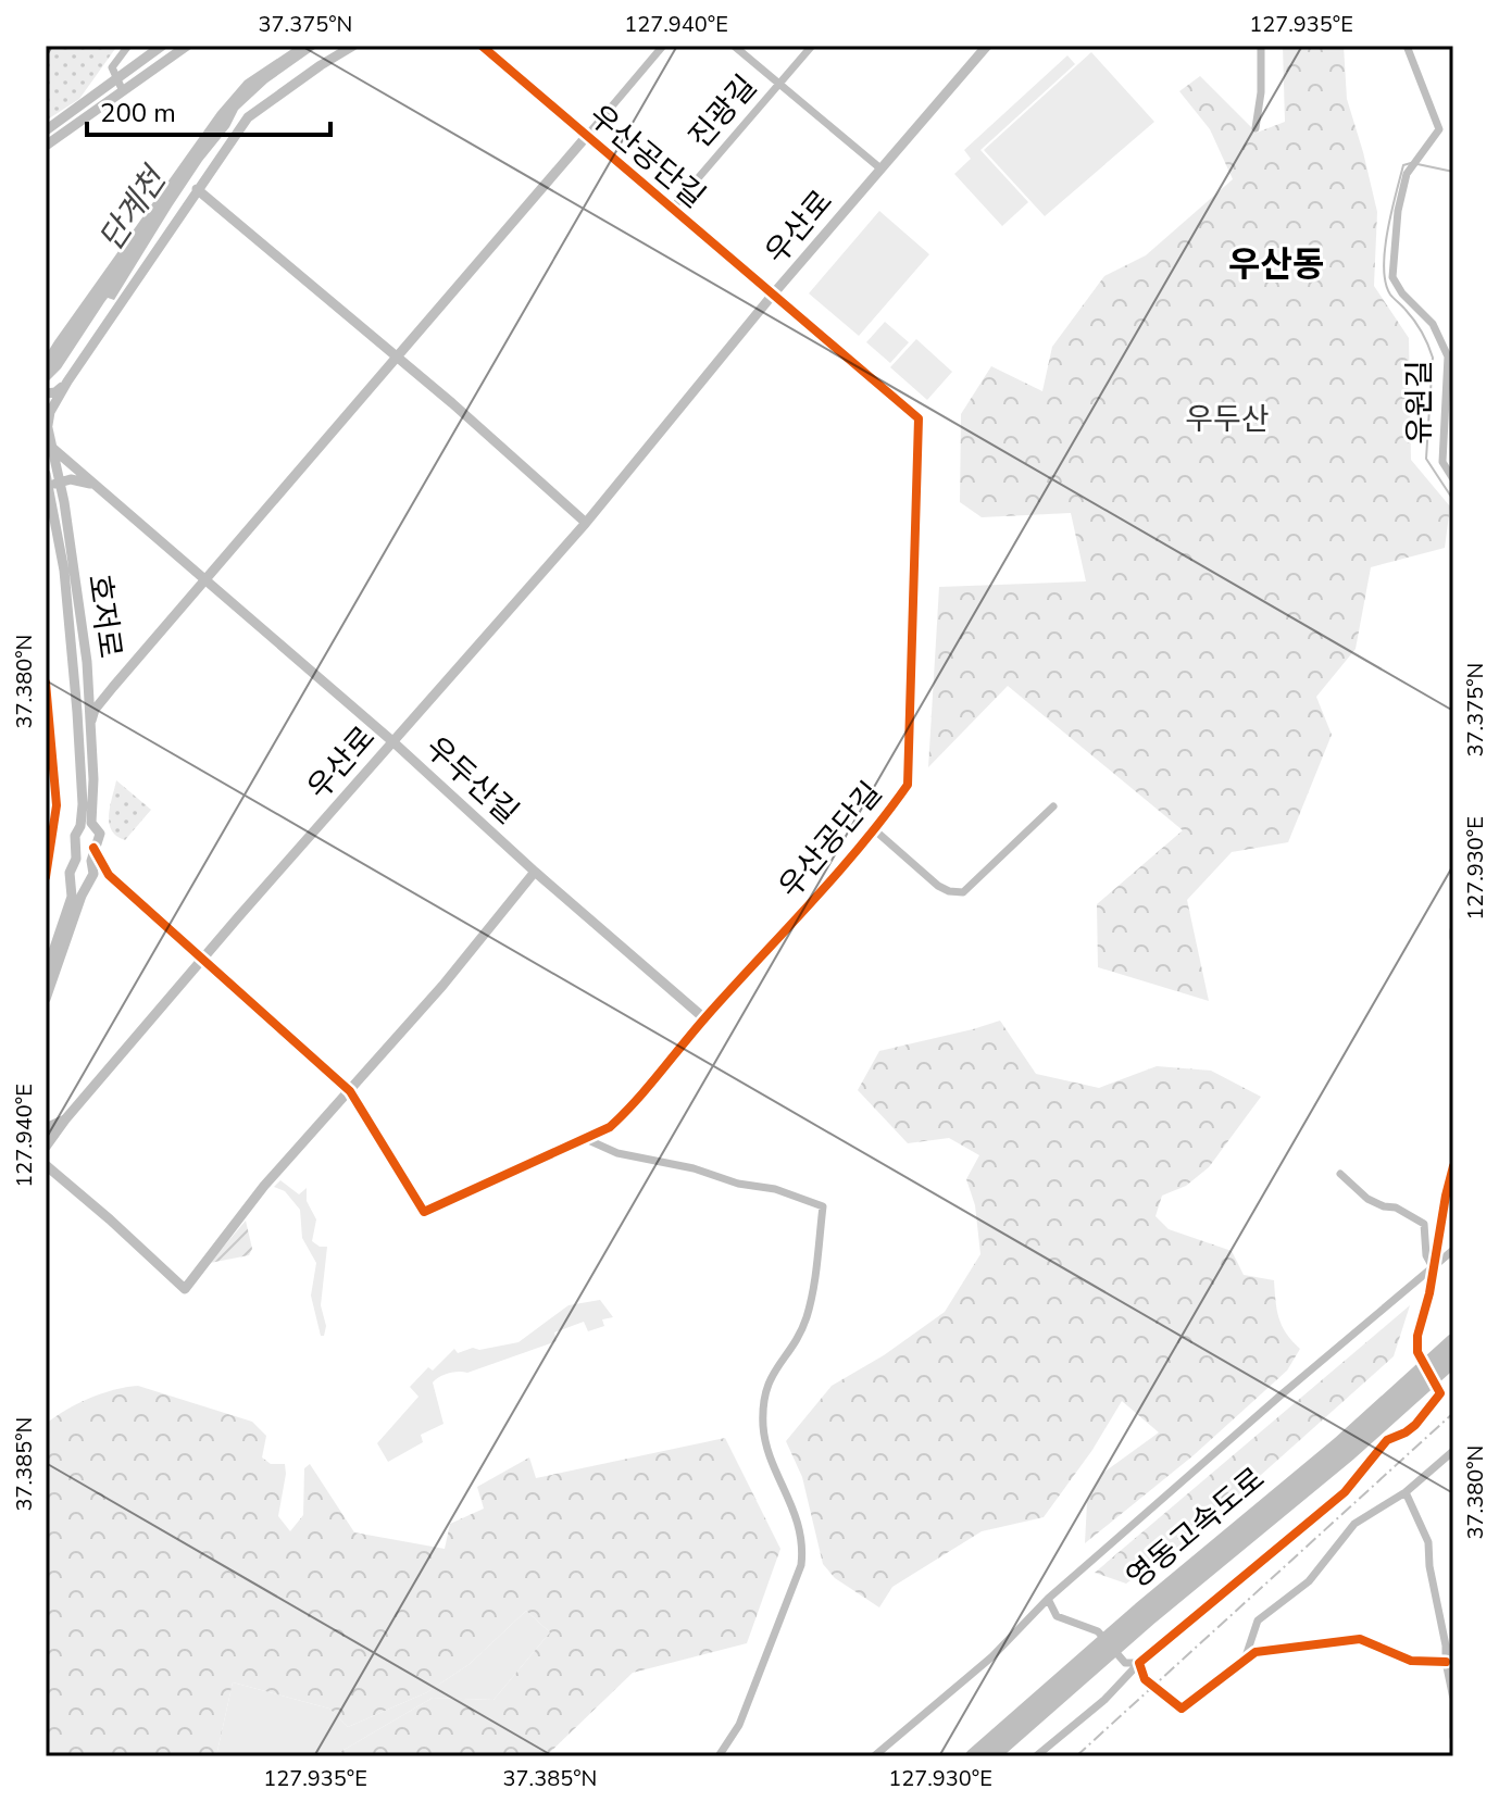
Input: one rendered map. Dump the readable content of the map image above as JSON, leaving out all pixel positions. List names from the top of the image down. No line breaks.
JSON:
{"streets":{"highway":["영동고속도로"],"street":["진광길","우산공단길","우산로","유원길","호저로","우두산길"]},"crossings":[["진광길","우산공단길"],["우산공단길","우산로"],["우산공단길","호저로"],["우산공단길","우두산길"],["우산로","우두산길"],["호저로","우두산길"]],"districts":["우산동"],"water":["단계천"],"parks":["우두산"],"scale_bar":"200 m","coordinates":["37.375°N","127.940°E","127.935°E","37.380°N","127.930°E","37.385°N"]}
